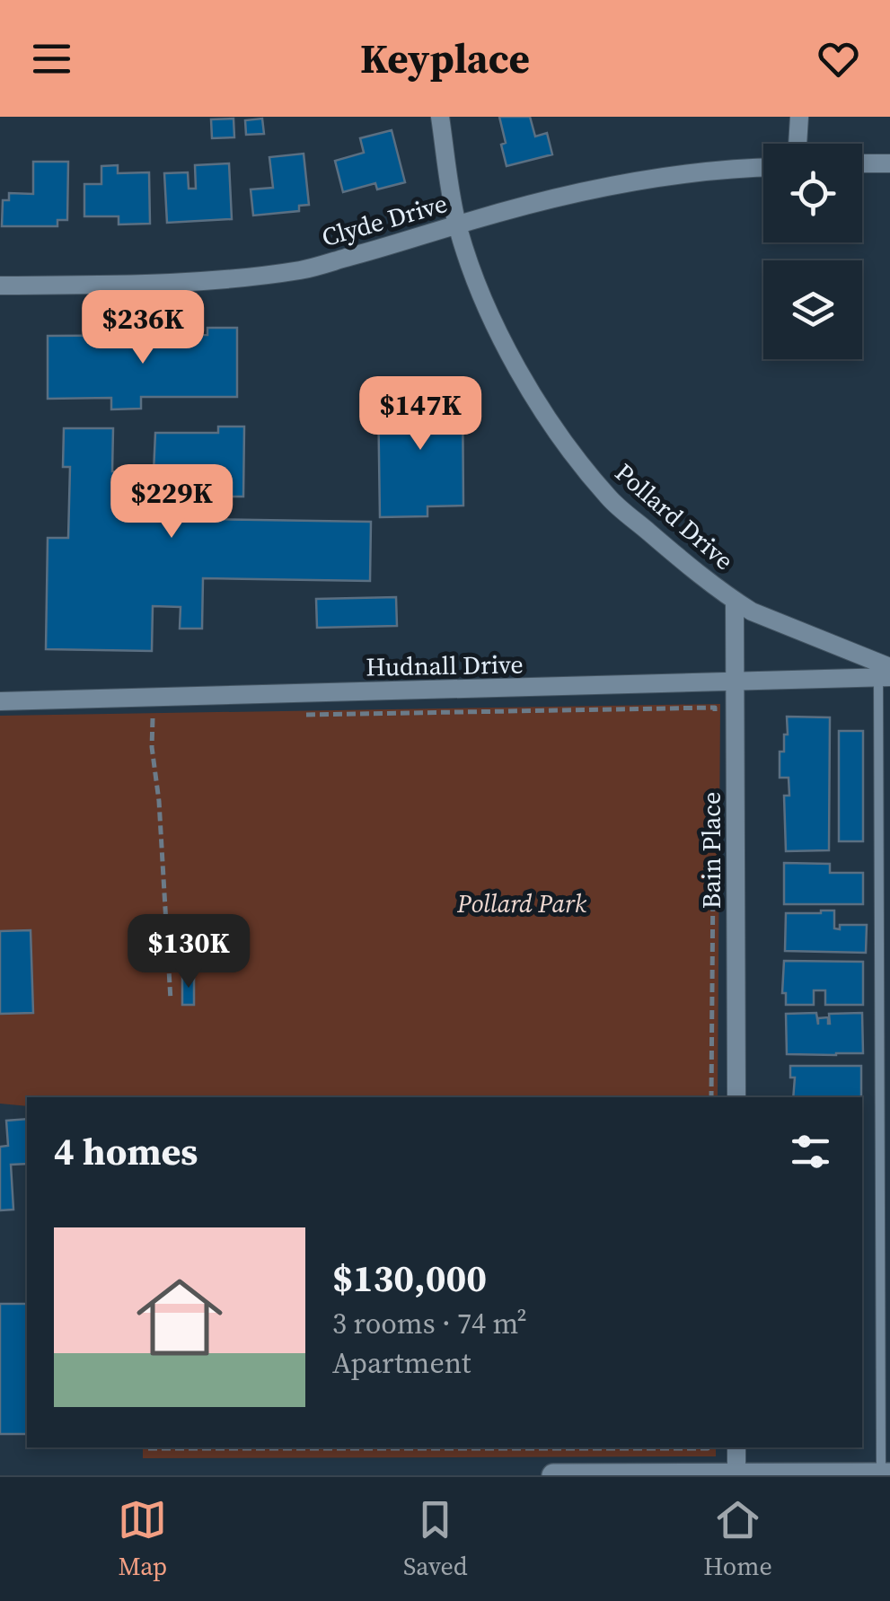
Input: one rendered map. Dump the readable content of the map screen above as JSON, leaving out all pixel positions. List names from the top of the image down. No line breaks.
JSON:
{"streets":{"street":["Clyde Drive","Pollard Drive","Hudnall Drive","Bain Place"]},"crossings":[["Clyde Drive","Pollard Drive"],["Pollard Drive","Hudnall Drive"],["Pollard Drive","Bain Place"],["Hudnall Drive","Bain Place"]],"parks":["Pollard Park"],"page":{"header":"Keyplace","price":["$236K","$147K","$229K","$130K"],"heading":"4 homes","list":[{"name":"$130,000","note":"3 rooms · 74 m² · Apartment"}],"tabs":["Map","Saved","Home"]}}
